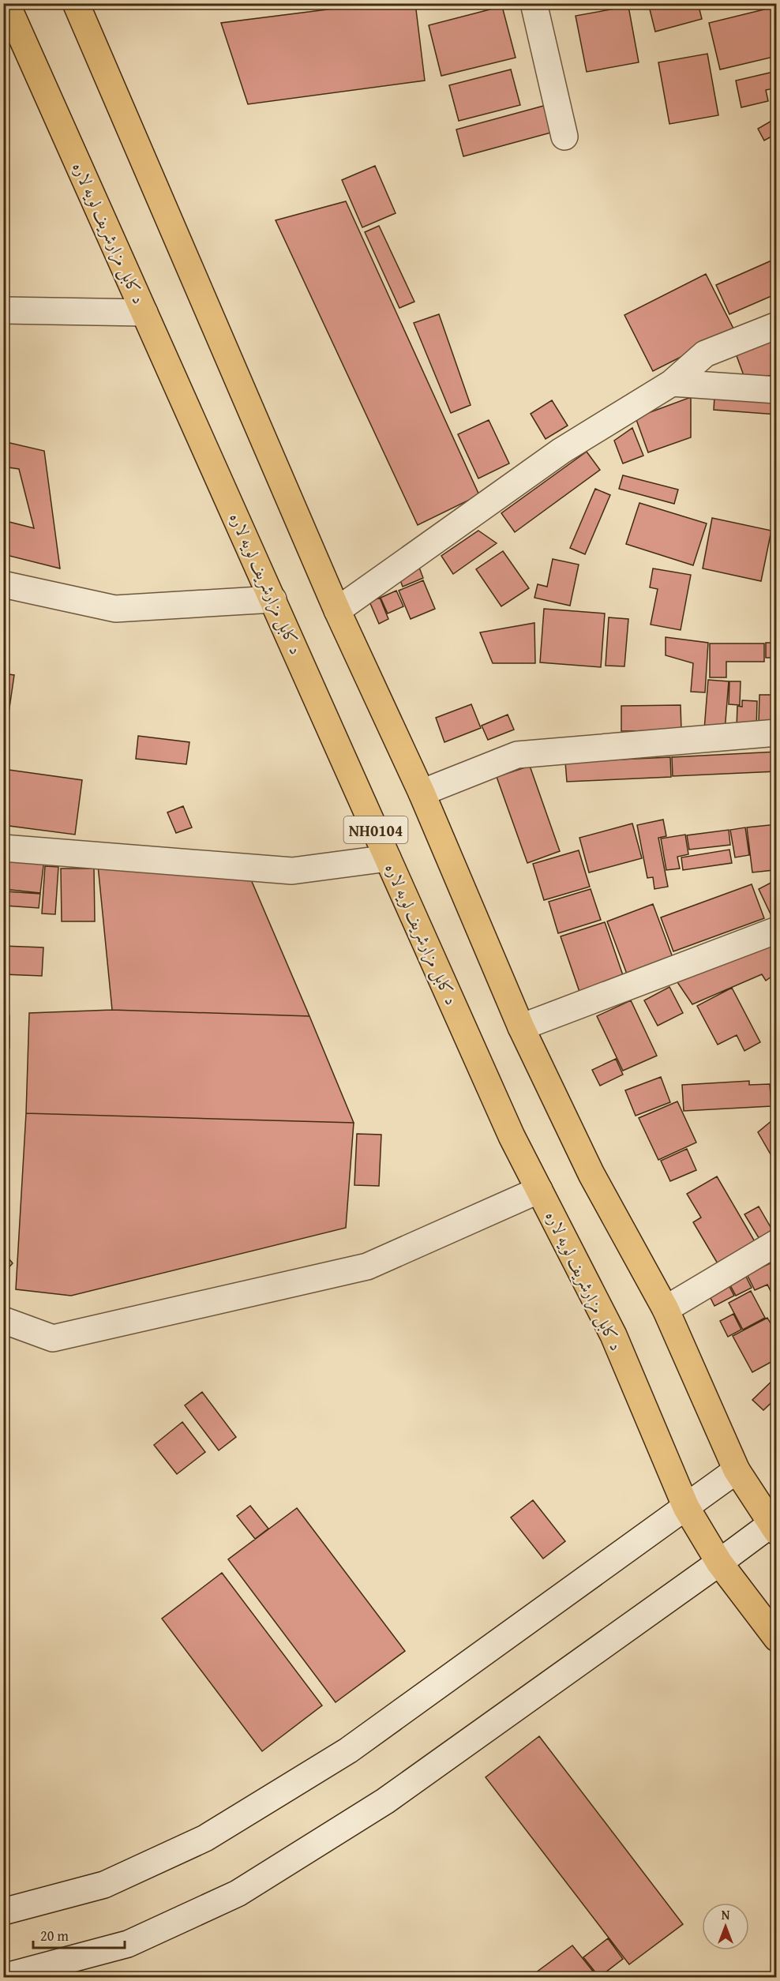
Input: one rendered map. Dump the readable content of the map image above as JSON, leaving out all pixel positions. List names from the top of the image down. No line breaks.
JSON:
{"streets":{"highway":["د کابل مزارشریف لویه لاره","NH0104"]},"scale_bar":"20 m","north":"top"}
